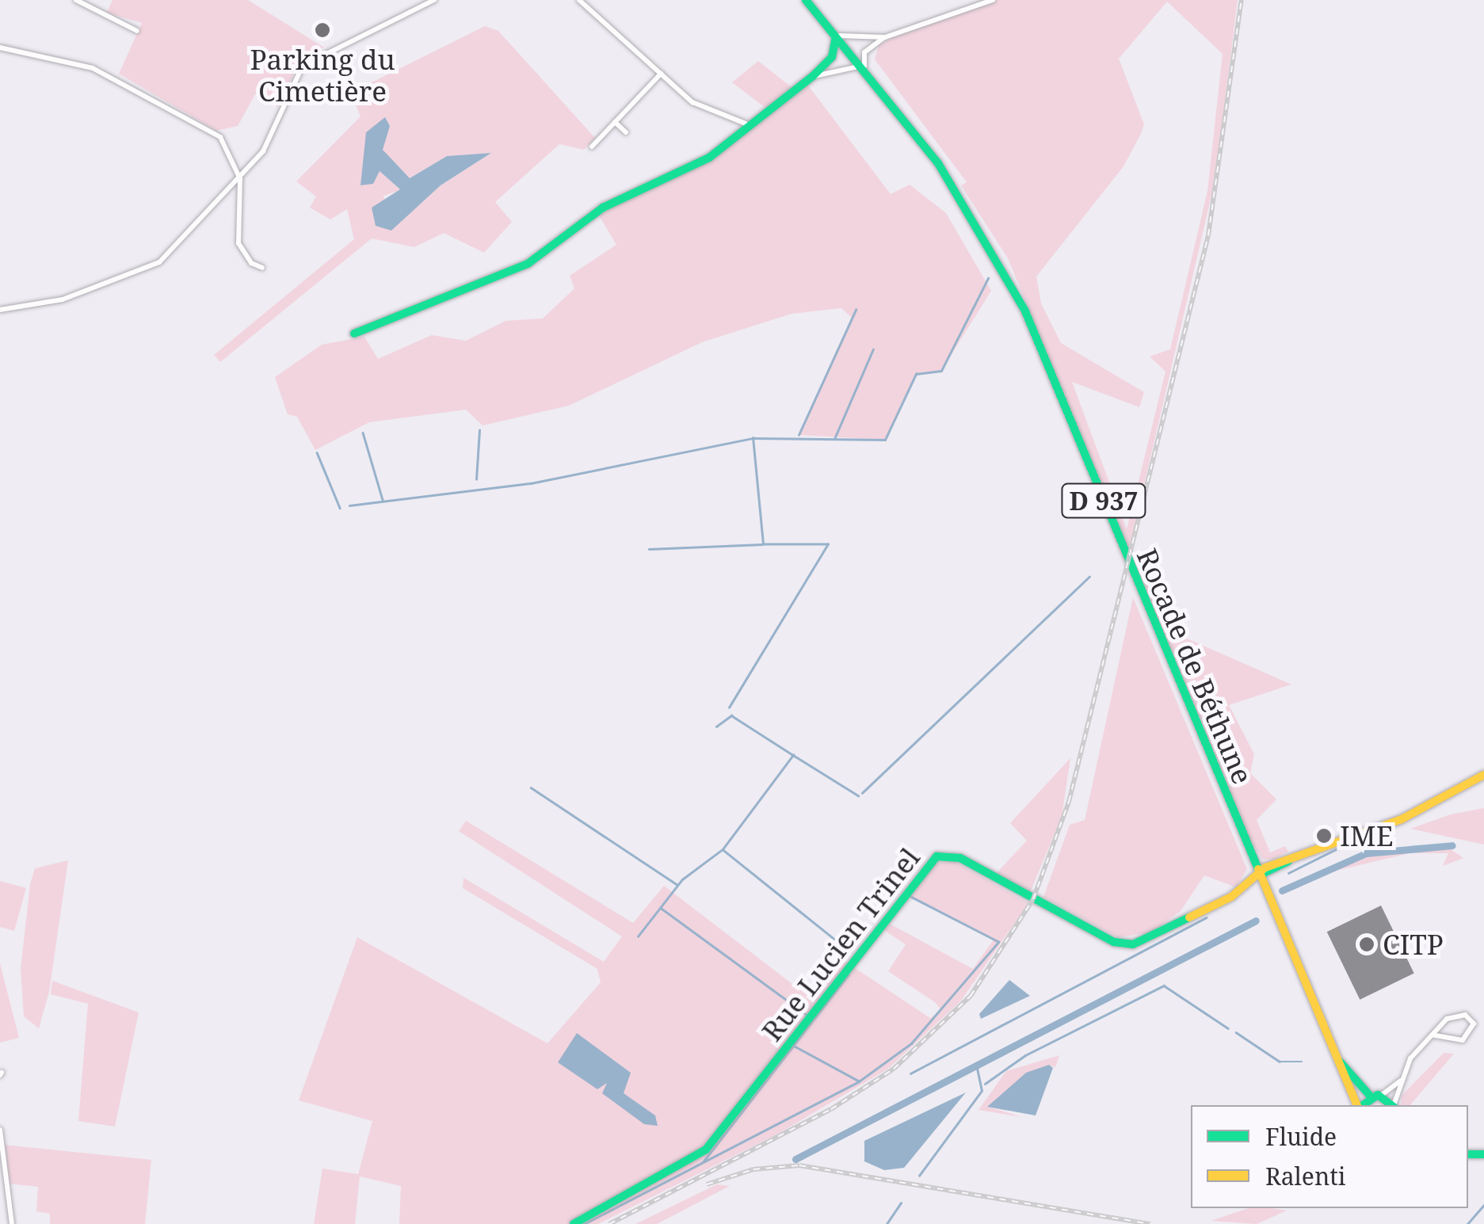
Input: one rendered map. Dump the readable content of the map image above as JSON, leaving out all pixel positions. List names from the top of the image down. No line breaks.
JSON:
{"streets":{"street":["D 937","Rocade de Béthune","Rue Lucien Trinel"]},"crossings":[["D 937","Rocade de Béthune"],["Rocade de Béthune","Rue Lucien Trinel"]],"places":["Parking du Cimetière","IME","CITP"],"legend":["Fluide","Ralenti"]}
